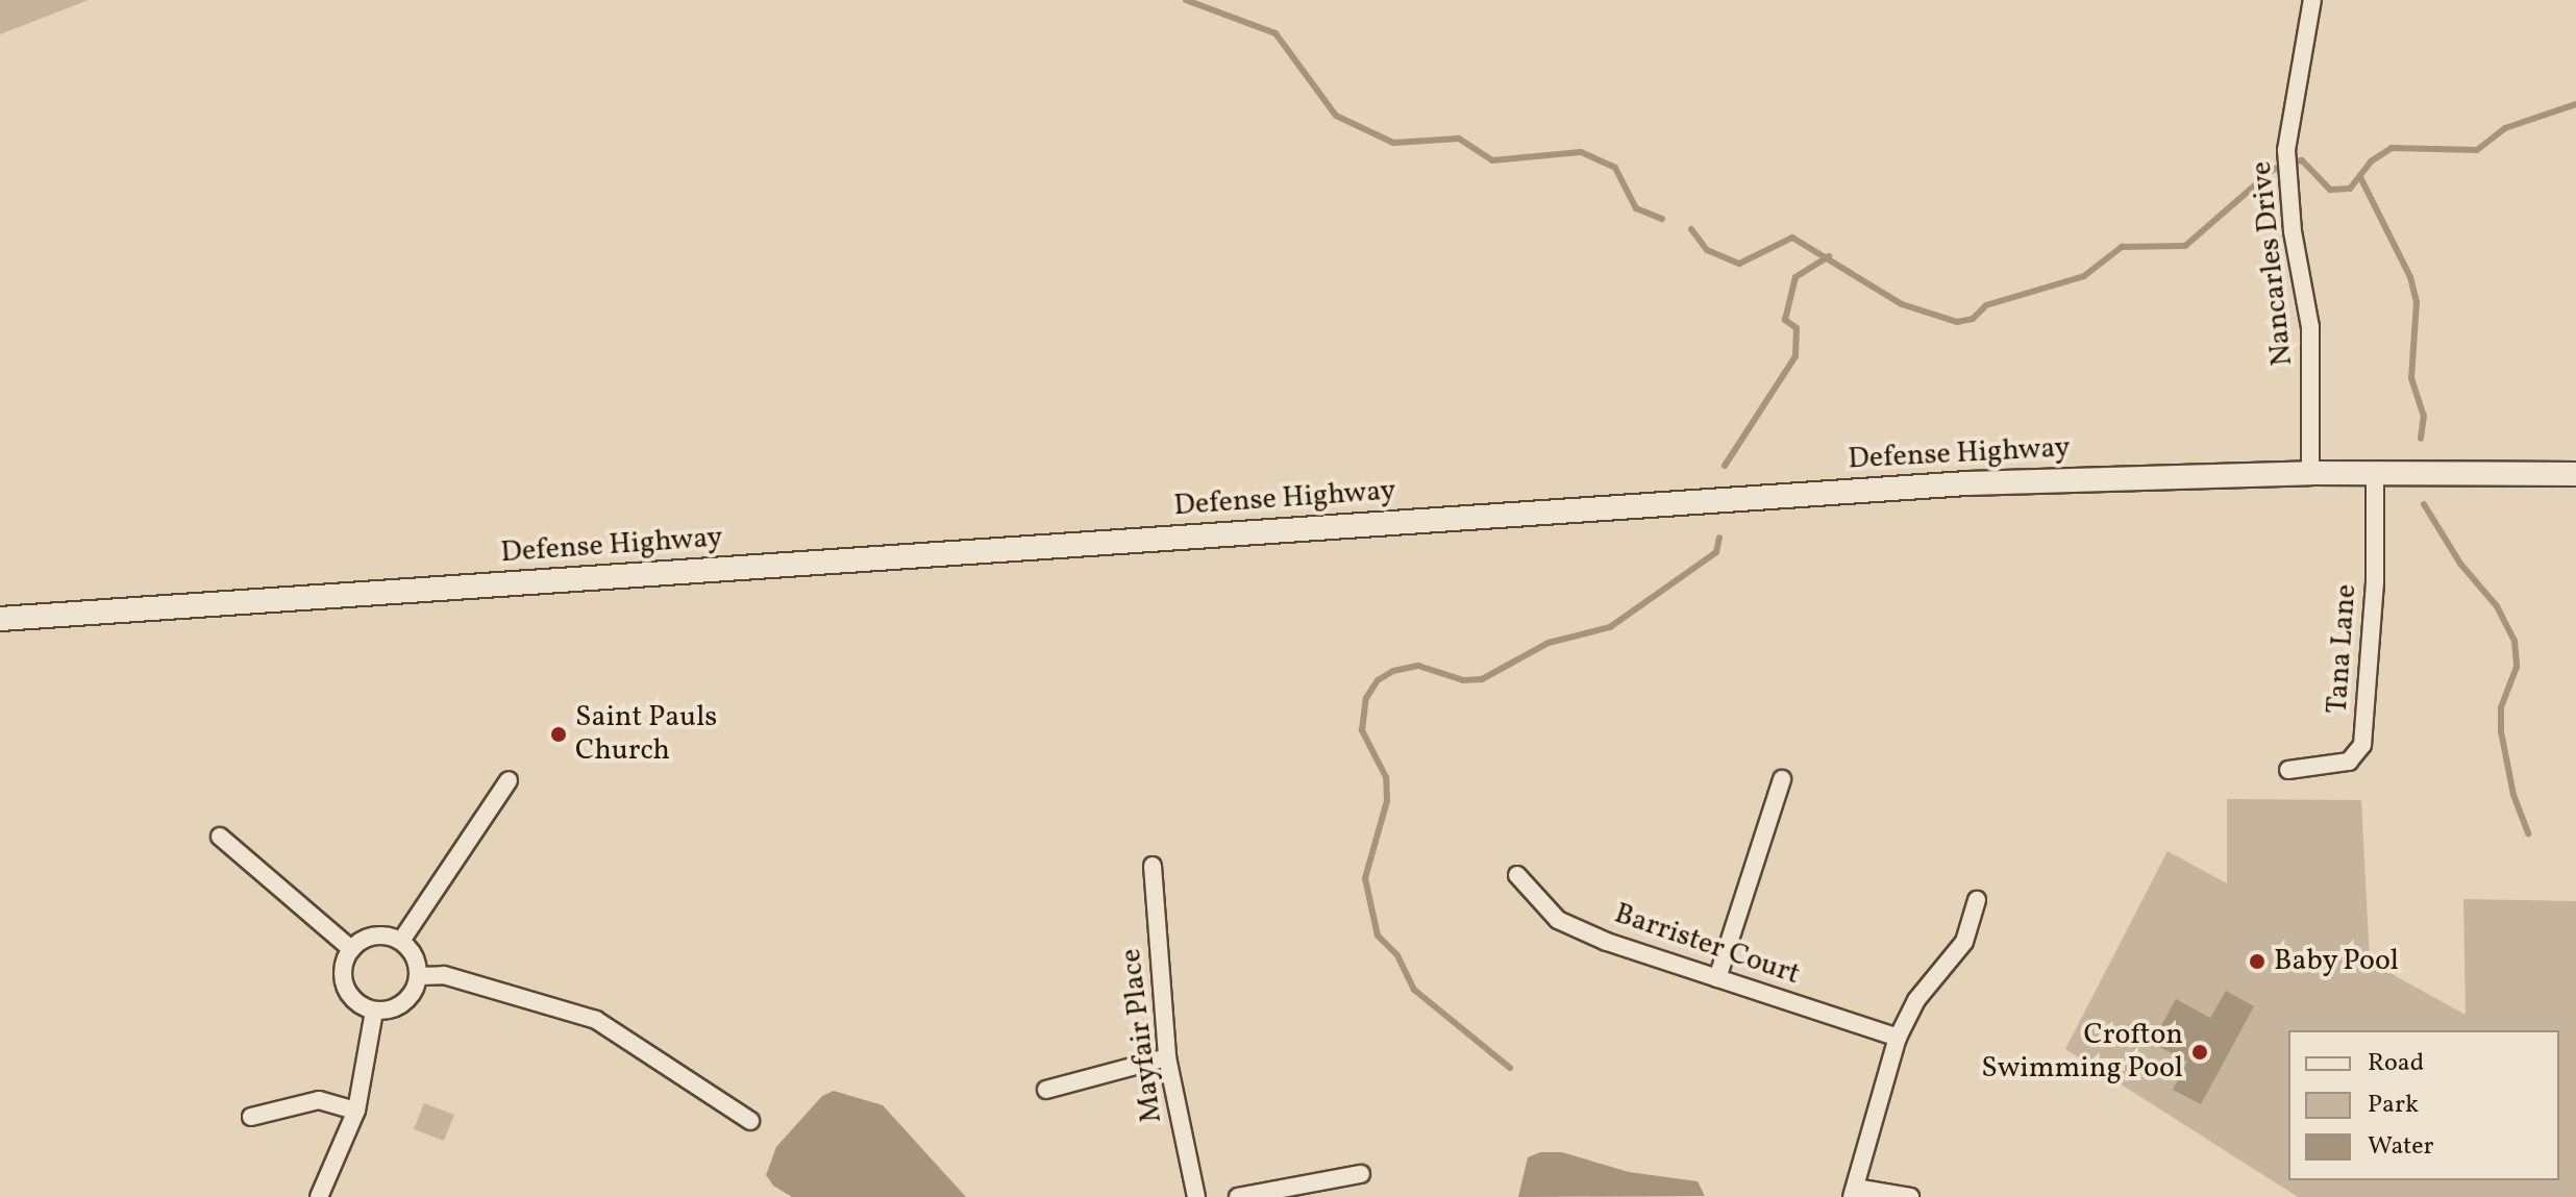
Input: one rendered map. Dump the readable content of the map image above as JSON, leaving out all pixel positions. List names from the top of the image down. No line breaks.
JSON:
{"streets":{"main road":["Defense Highway"],"street":["Nancarles Drive","Tana Lane","Barrister Court","Mayfair Place"]},"crossings":[["Nancarles Drive","Defense Highway"],["Defense Highway","Tana Lane"]],"places":["Saint Pauls Church","Baby Pool","Crofton Swimming Pool"],"legend":["Road","Park","Water"]}
